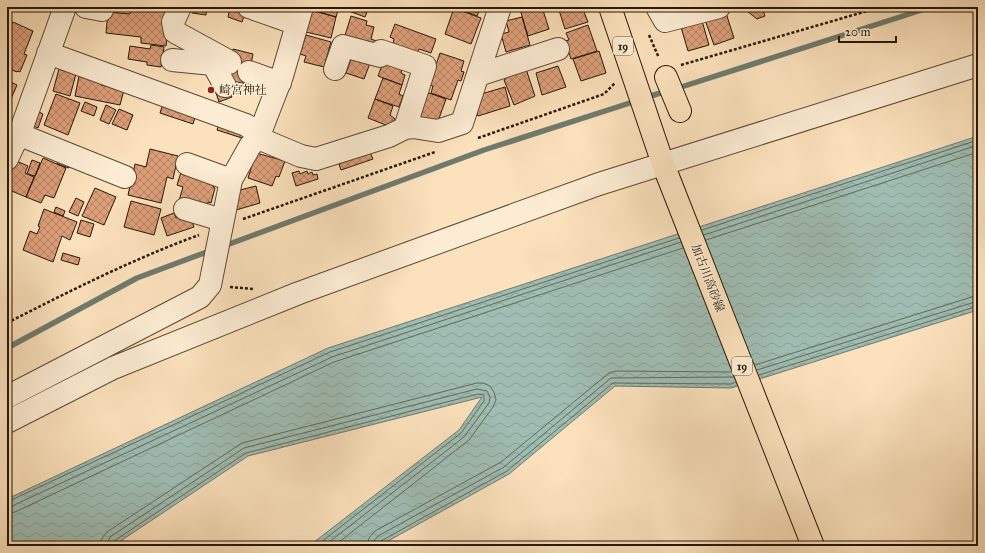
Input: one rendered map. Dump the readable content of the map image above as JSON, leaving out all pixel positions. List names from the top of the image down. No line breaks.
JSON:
{"streets":{"main road":["19","加古川高砂線"]},"places":["崎宮神社"],"scale_bar":"20 m"}
